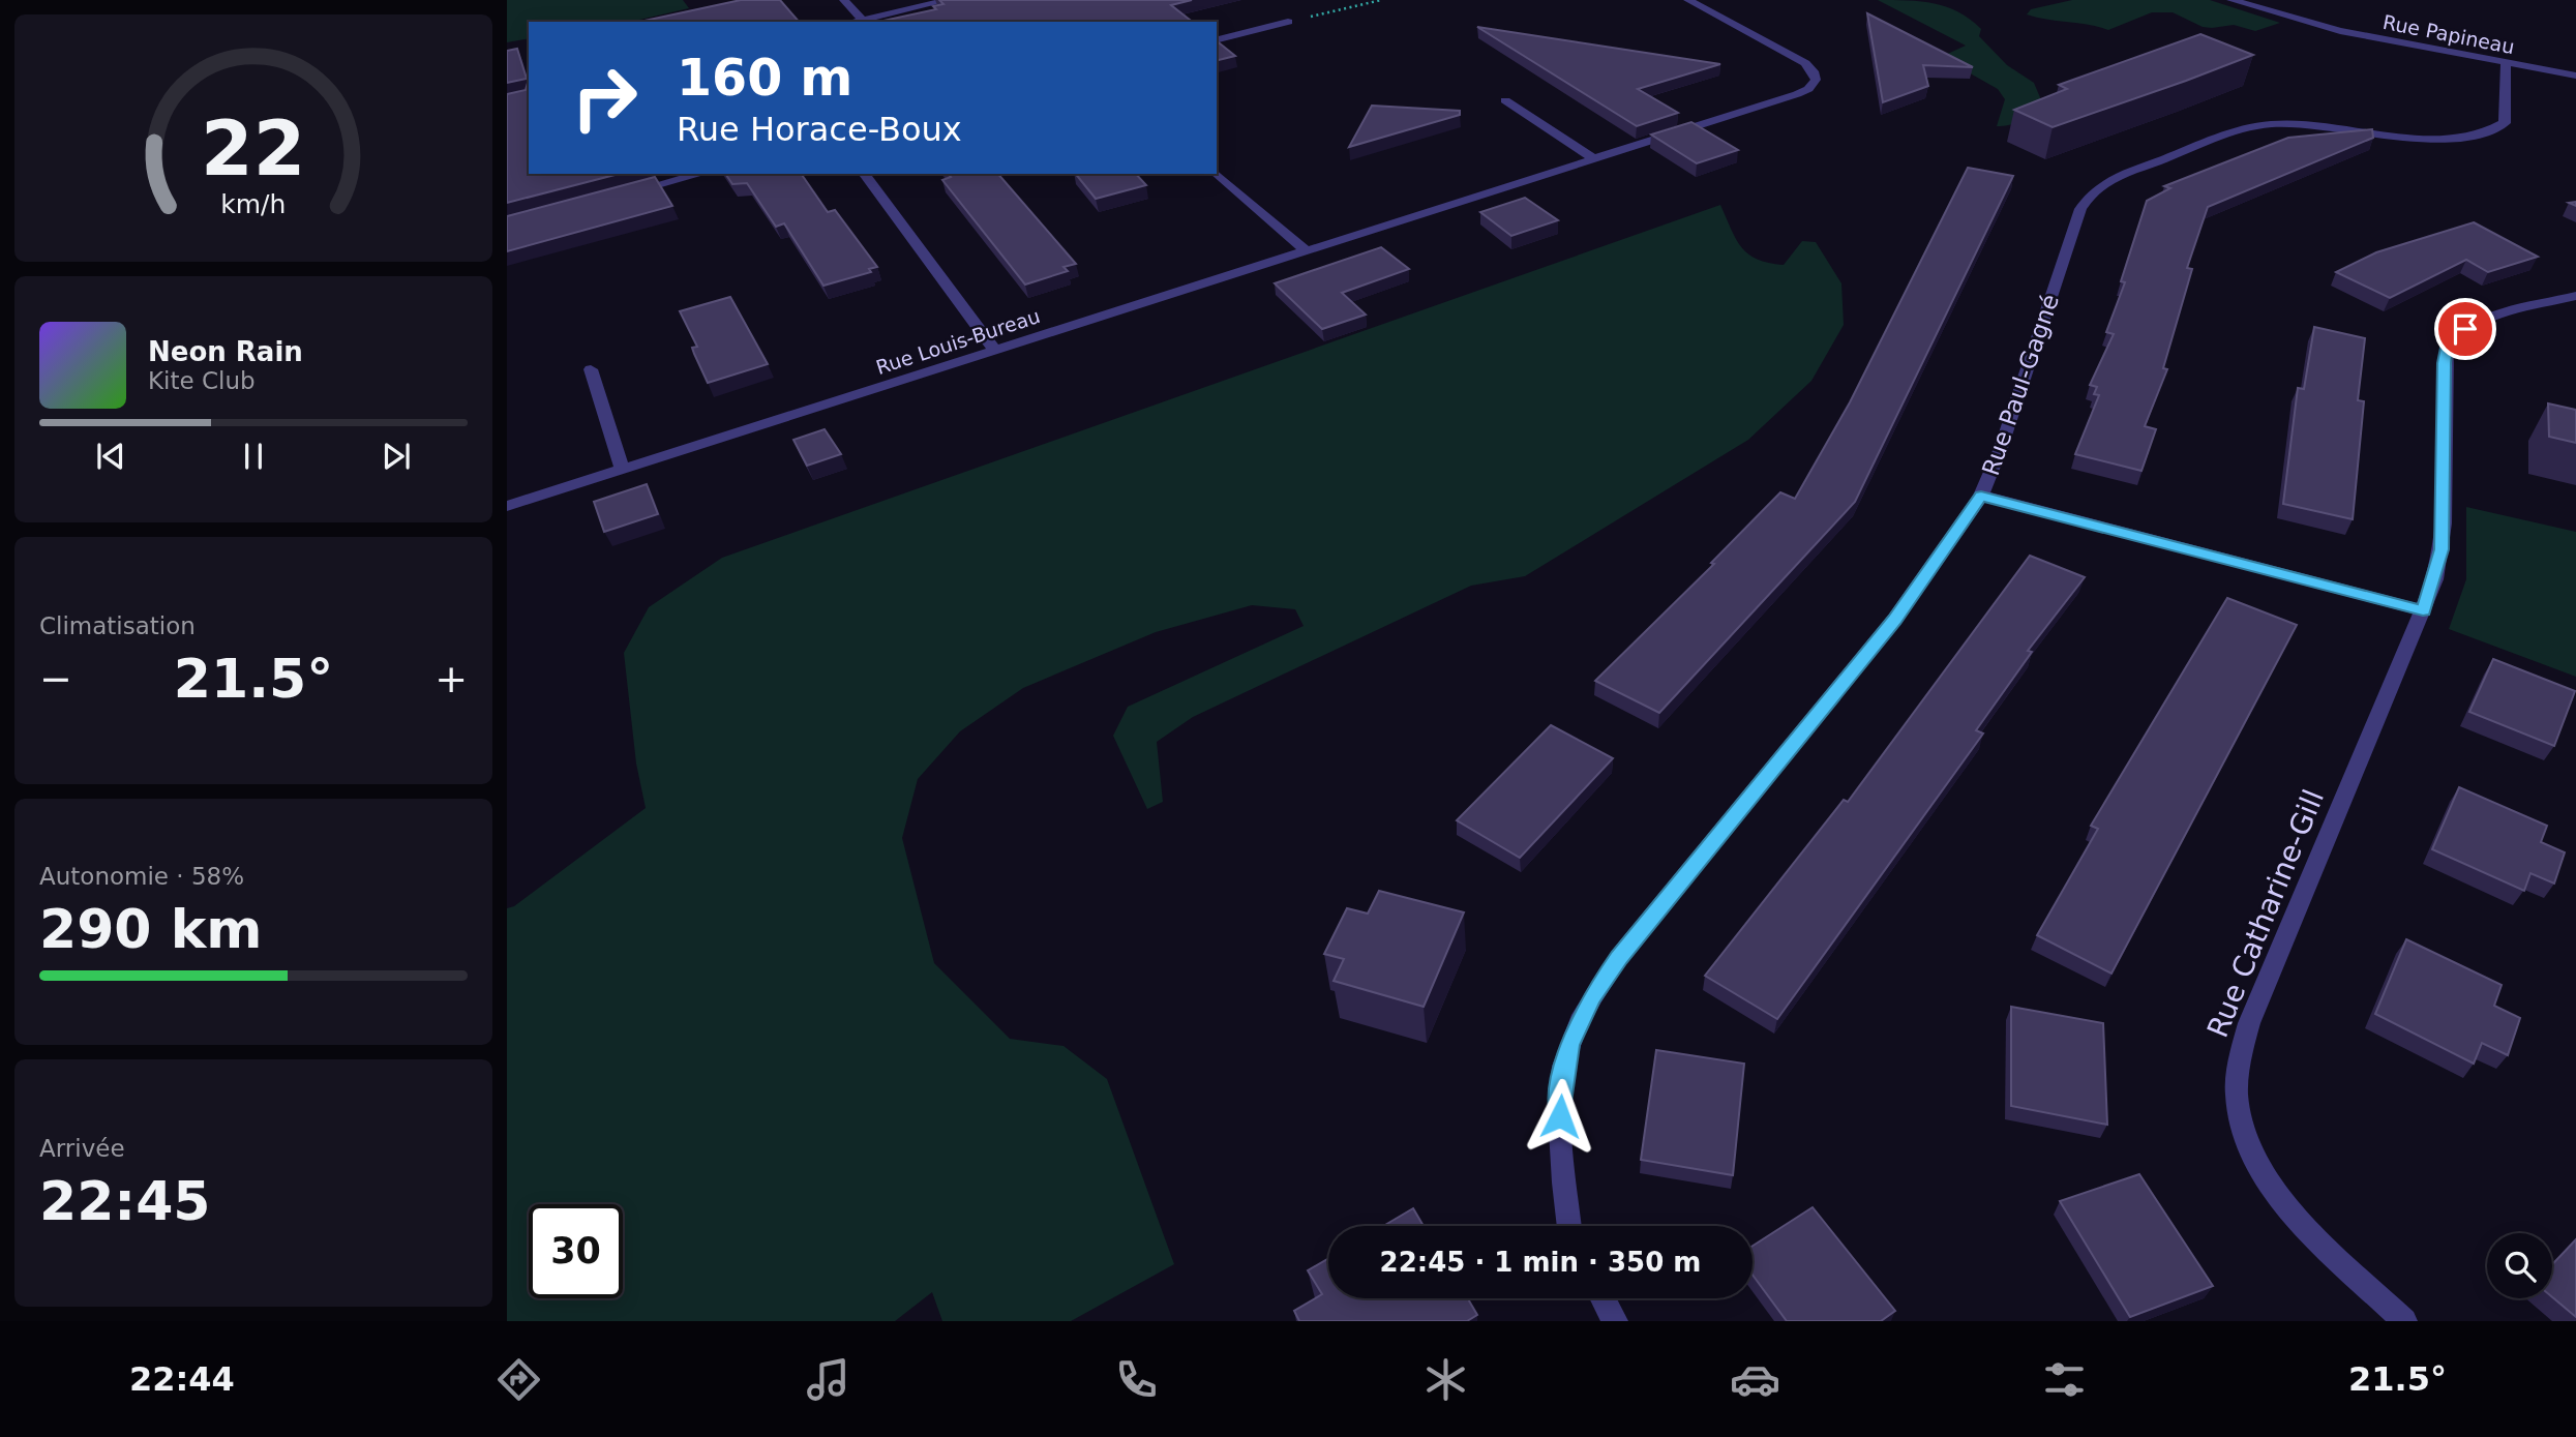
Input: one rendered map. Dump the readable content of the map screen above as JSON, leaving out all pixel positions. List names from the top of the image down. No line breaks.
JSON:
{"streets":{"street":["Rue Papineau","Rue Louis-Bureau","Rue Paul-Gagné","Rue Catharine-Gill"]},"crossings":[["Rue Papineau","Rue Paul-Gagné"]],"page":{"turn":["160 m","Rue Horace-Boux"],"song":["Neon Rain","Kite Club"],"tile":["Climatisation",["Autonomie · 58%","290 km"],["Arrivée","22:45"]],"heat":["−","21.5°","+"],"limit":"30","trip":"22:45 · 1 min · 350 m","tabs":["22:44","21.5°"],"gauge":["22","km/h"]}}
